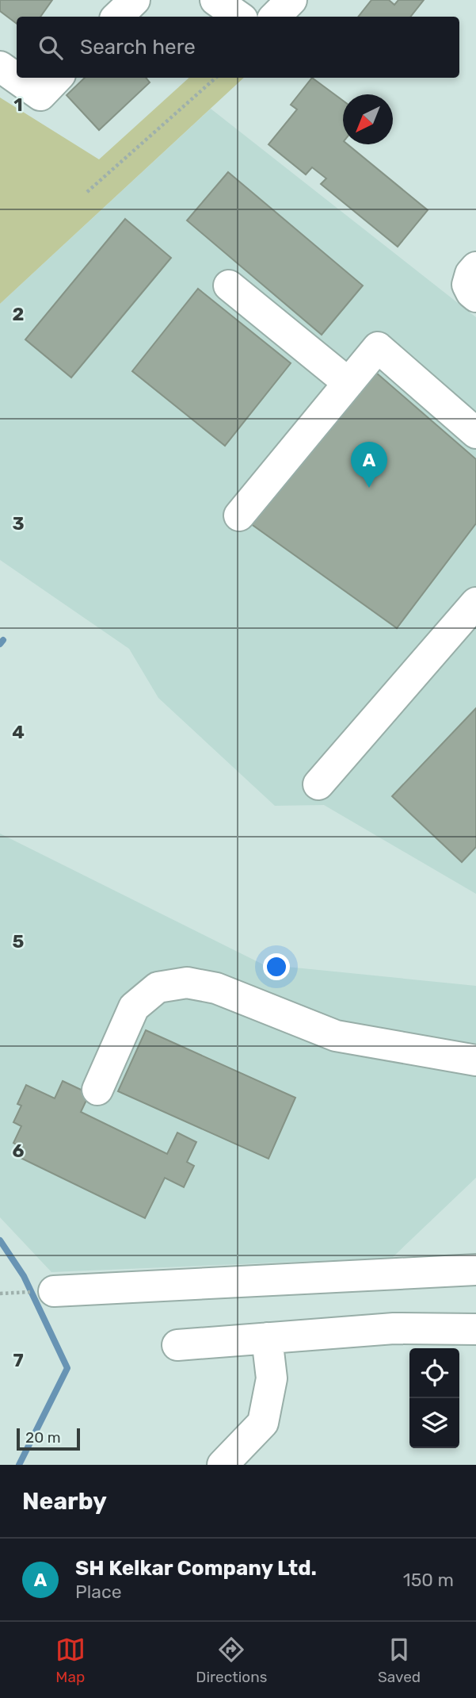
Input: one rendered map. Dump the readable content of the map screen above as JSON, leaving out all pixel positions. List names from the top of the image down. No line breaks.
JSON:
{"scale_bar":"20 m","north":"bottom left","page":{"search":"Search here","pins":"A","scale":"20 m","heading":"Nearby","list":[{"mark":"A","name":"SH Kelkar Company Ltd.","note":"Place","value":"150 m"}],"nav":["Map","Directions","Saved"]},"grid":{"rows":["1","2","3","4","5","6","7"]}}
